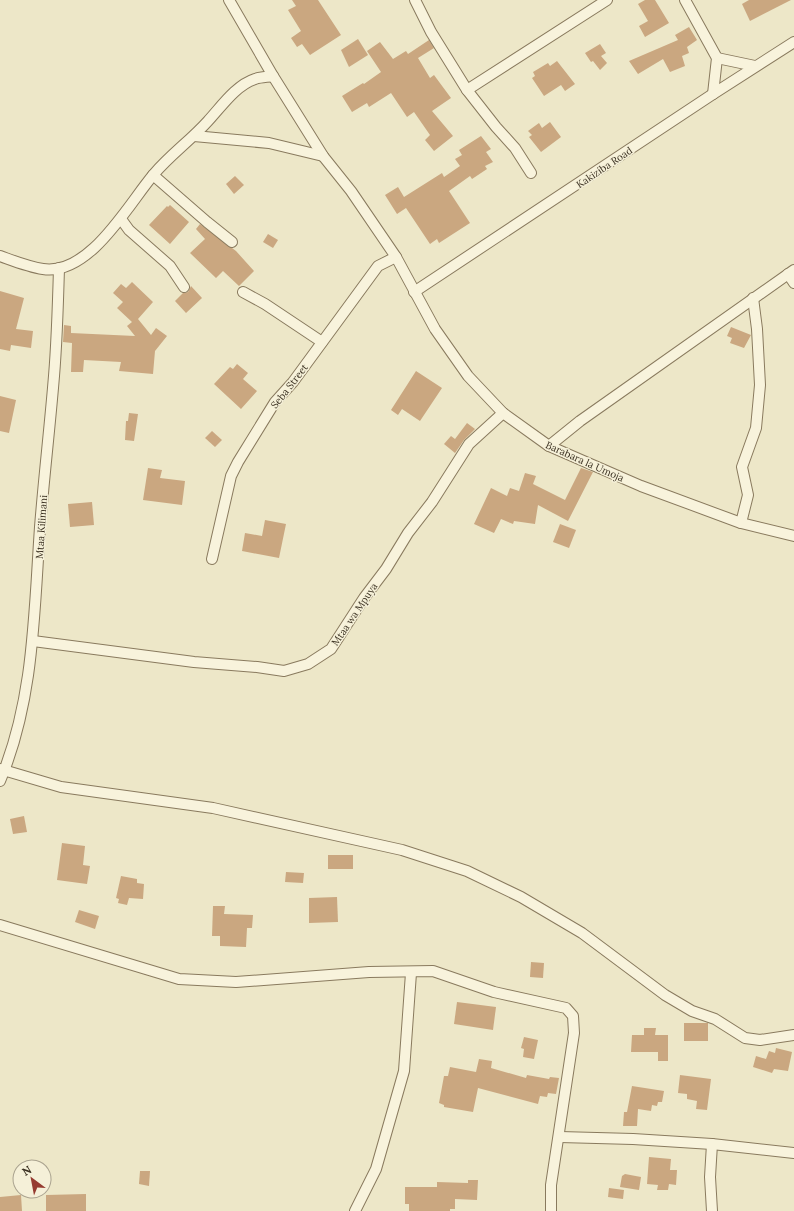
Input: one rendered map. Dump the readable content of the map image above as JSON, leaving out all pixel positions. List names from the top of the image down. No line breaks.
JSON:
{"streets":{"street":["Kakiziba Road","Seba Street","Barabara la Umoja","Mtaa Kilimani","Mtaa wa Mpuya"]},"crossings":[["Kakiziba Road","Barabara la Umoja"],["Seba Street","Barabara la Umoja"],["Barabara la Umoja","Mtaa wa Mpuya"],["Mtaa Kilimani","Mtaa wa Mpuya"]],"north":"top left"}
